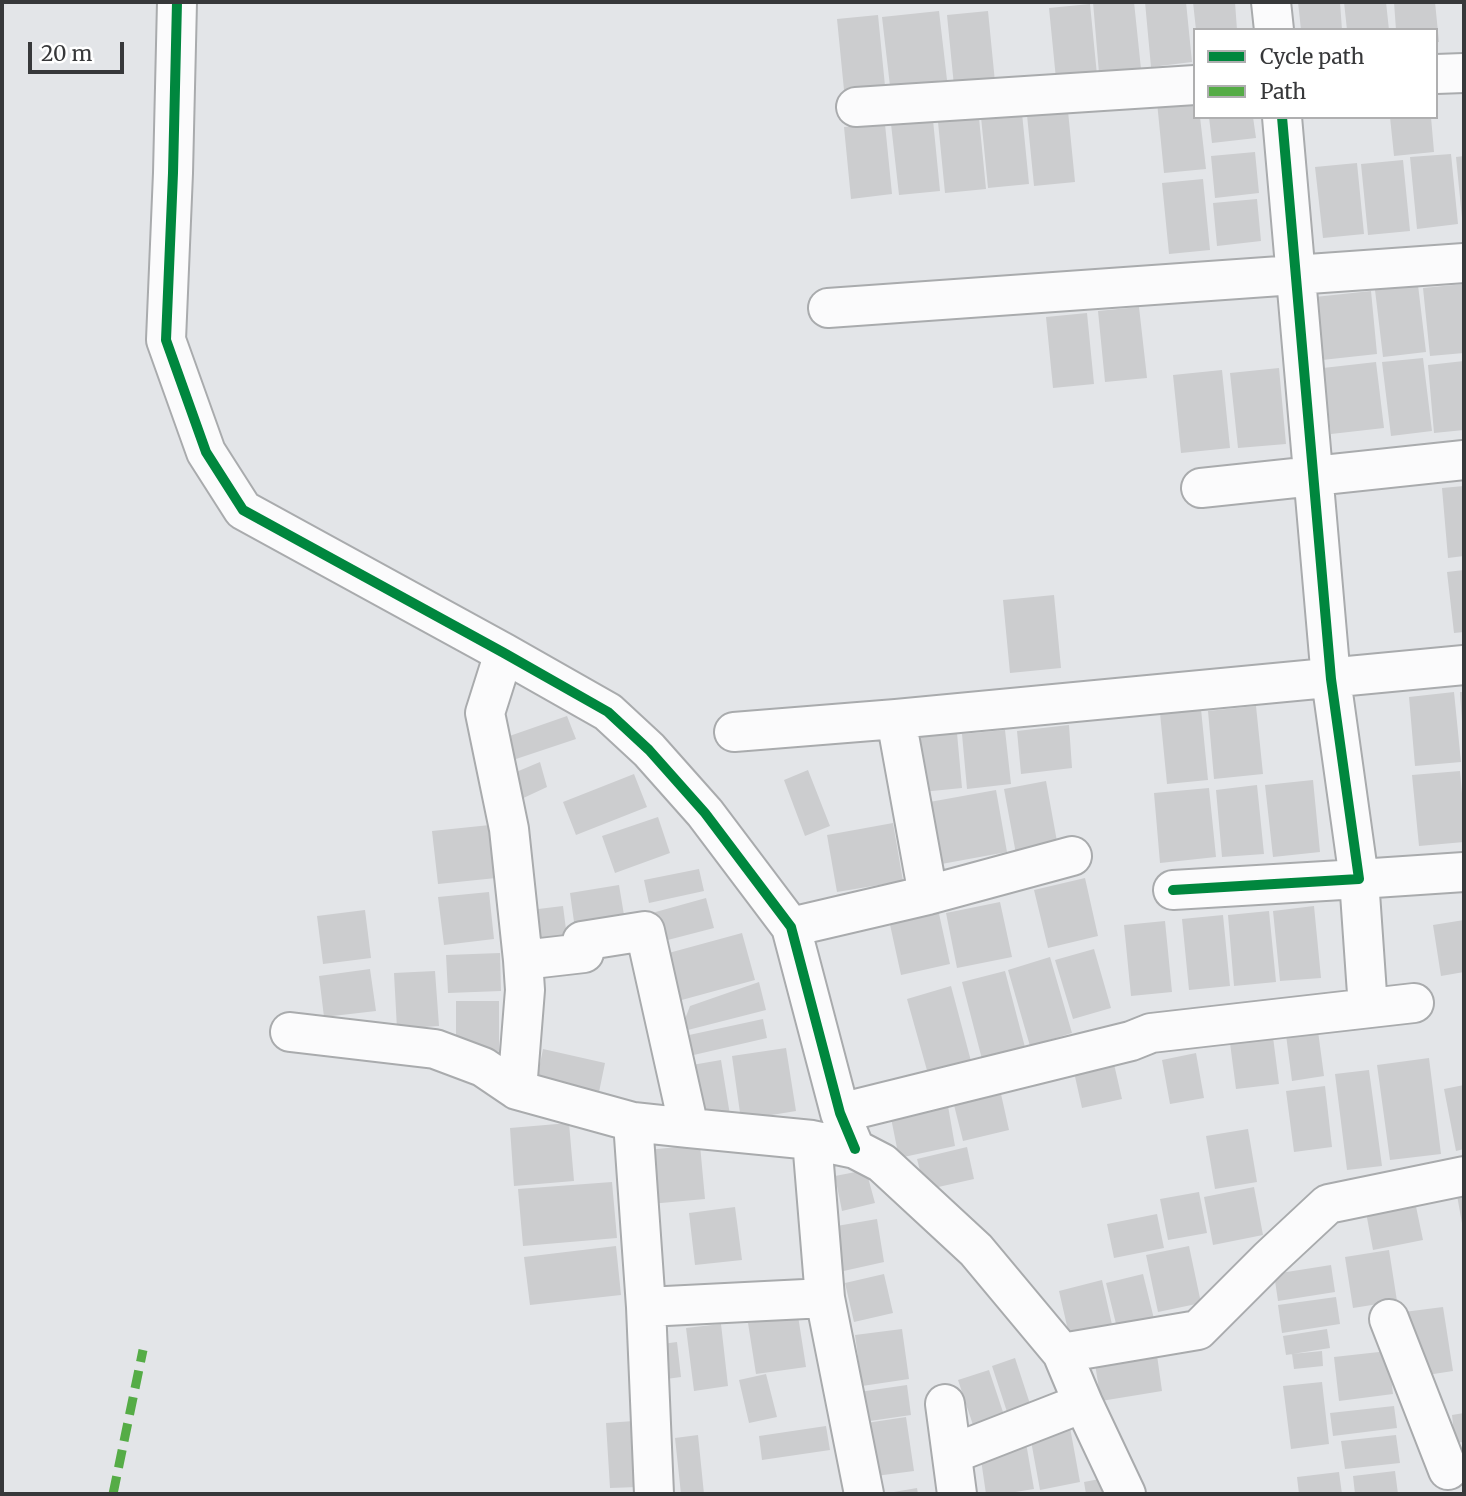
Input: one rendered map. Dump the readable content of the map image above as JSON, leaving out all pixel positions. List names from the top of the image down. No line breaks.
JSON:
{"legend":["Cycle path","Path"],"scale_bar":"20 m"}
